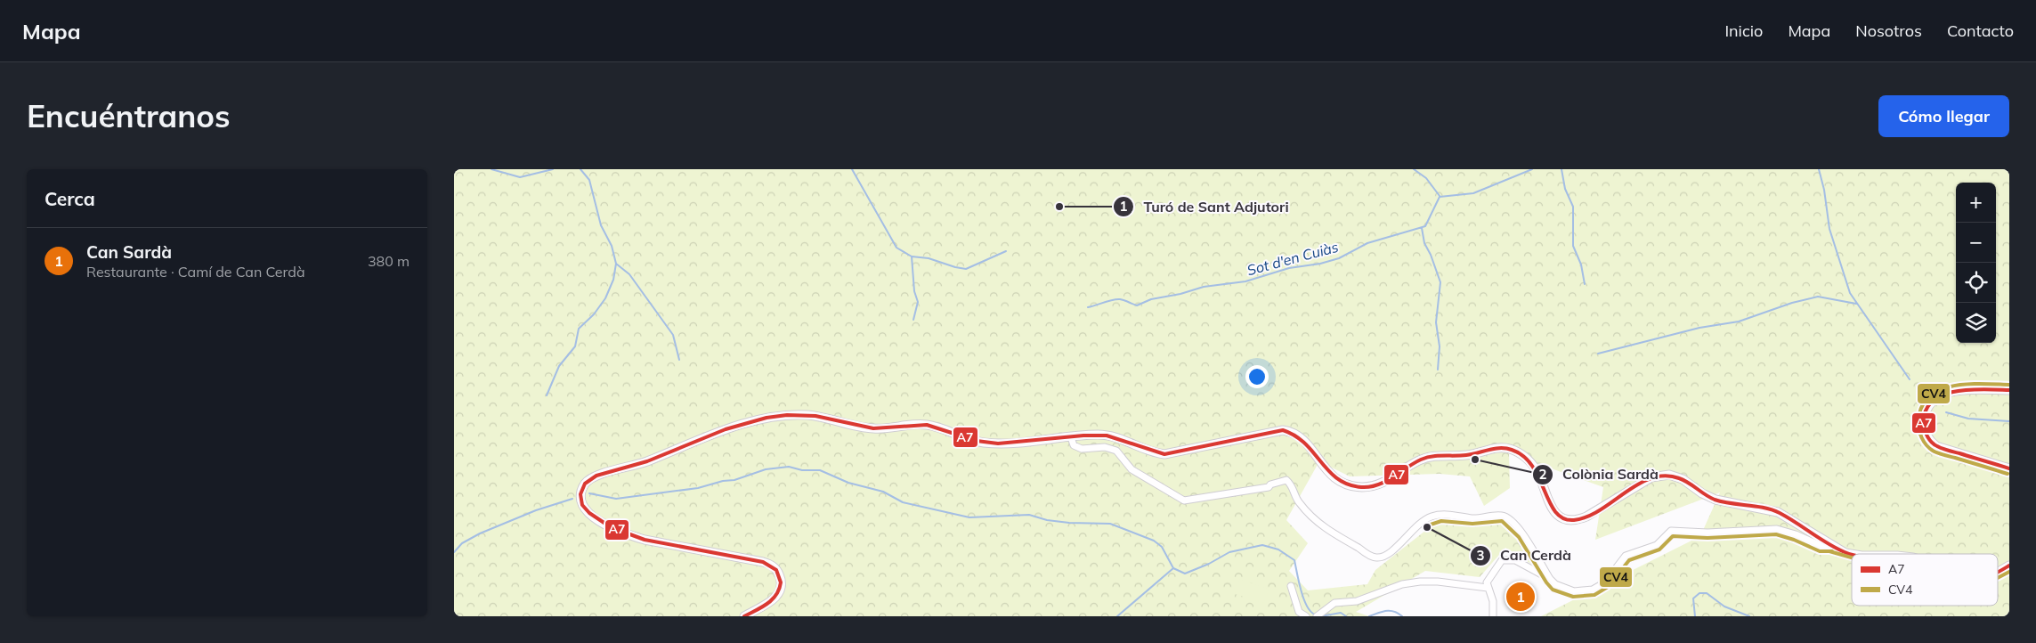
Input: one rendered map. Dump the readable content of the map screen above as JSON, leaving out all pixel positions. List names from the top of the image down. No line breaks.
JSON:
{"water":["Sot d'en Cuiàs"],"places":["Turó de Sant Adjutori","Colònia Sardà","Can Cerdà"],"lines":["transit line CV4","transit line A7"],"legend":["A7","CV4"],"page":{"header":"Mapa","nav":["Inicio","Mapa","Nosotros","Contacto"],"buttons":"Cómo llegar","title":"Encuéntranos","heading":"Cerca","map_buttons":["+","−"],"list":[{"mark":"1","name":"Can Sardà","note":"Restaurante · Camí de Can Cerdà","value":"380 m"}],"pins":"1"}}
